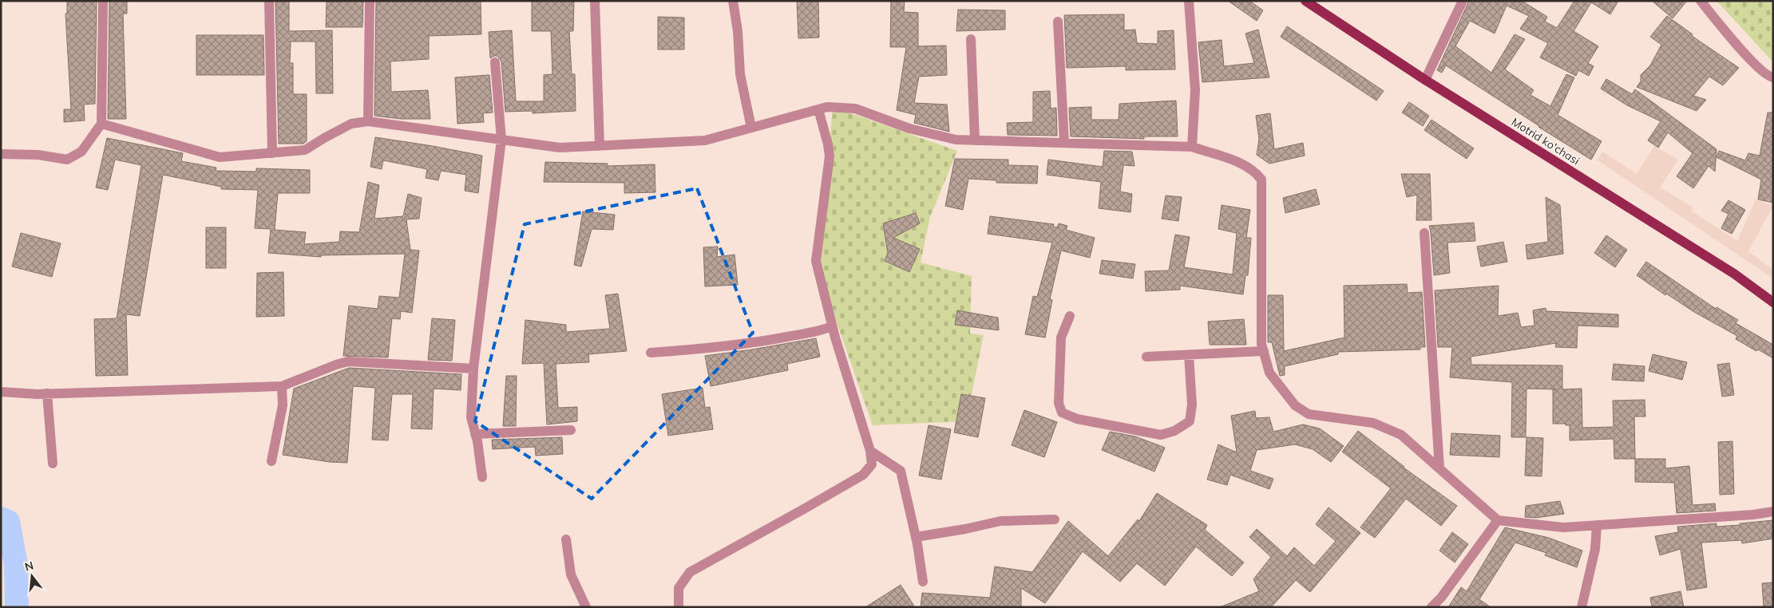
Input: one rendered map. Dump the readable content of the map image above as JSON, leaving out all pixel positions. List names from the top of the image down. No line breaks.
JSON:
{"streets":{"main road":["Motrid ko'chasi"]},"north":"top"}
